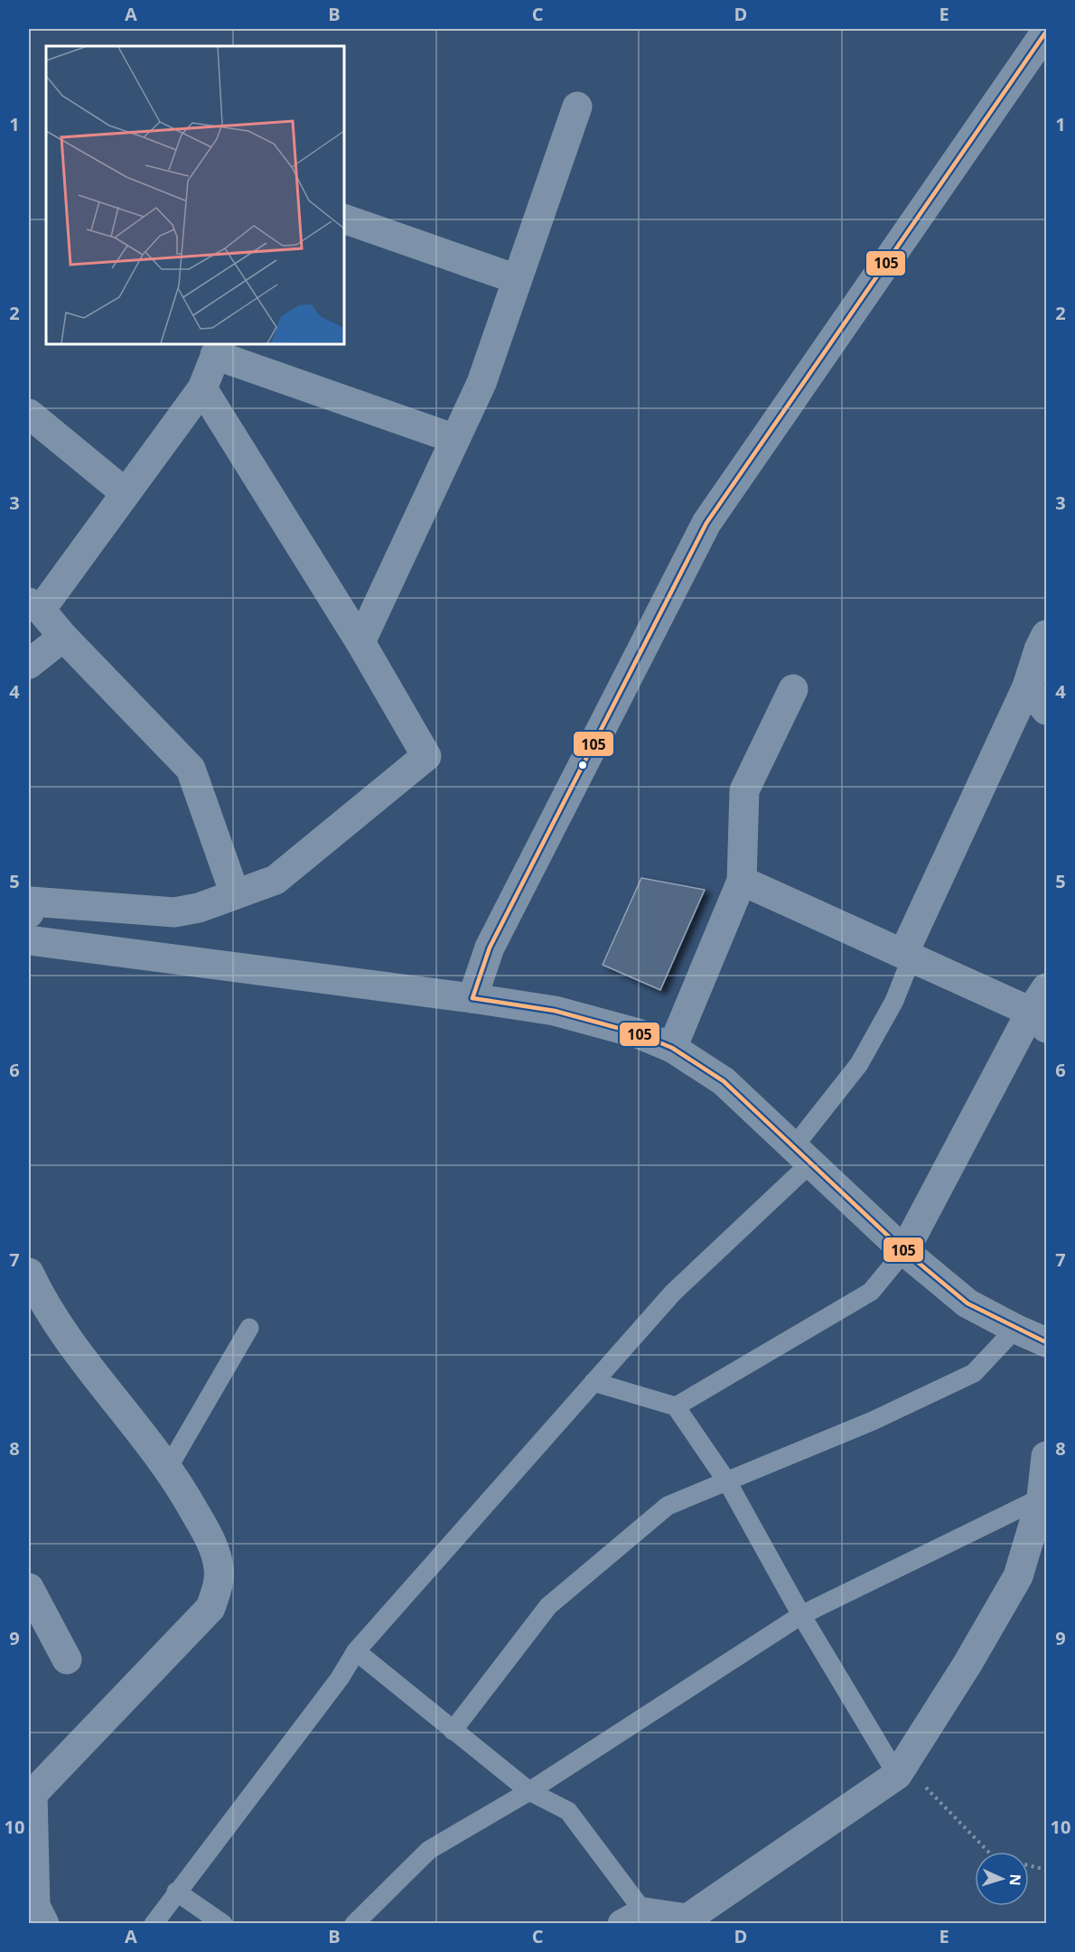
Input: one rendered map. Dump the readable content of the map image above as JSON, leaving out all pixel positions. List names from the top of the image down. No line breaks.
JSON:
{"lines":["transit line 105"],"north":"right","grid":{"columns":["A","B","C","D","E"],"rows":["1","2","3","4","5","6","7","8","9","10"]}}
